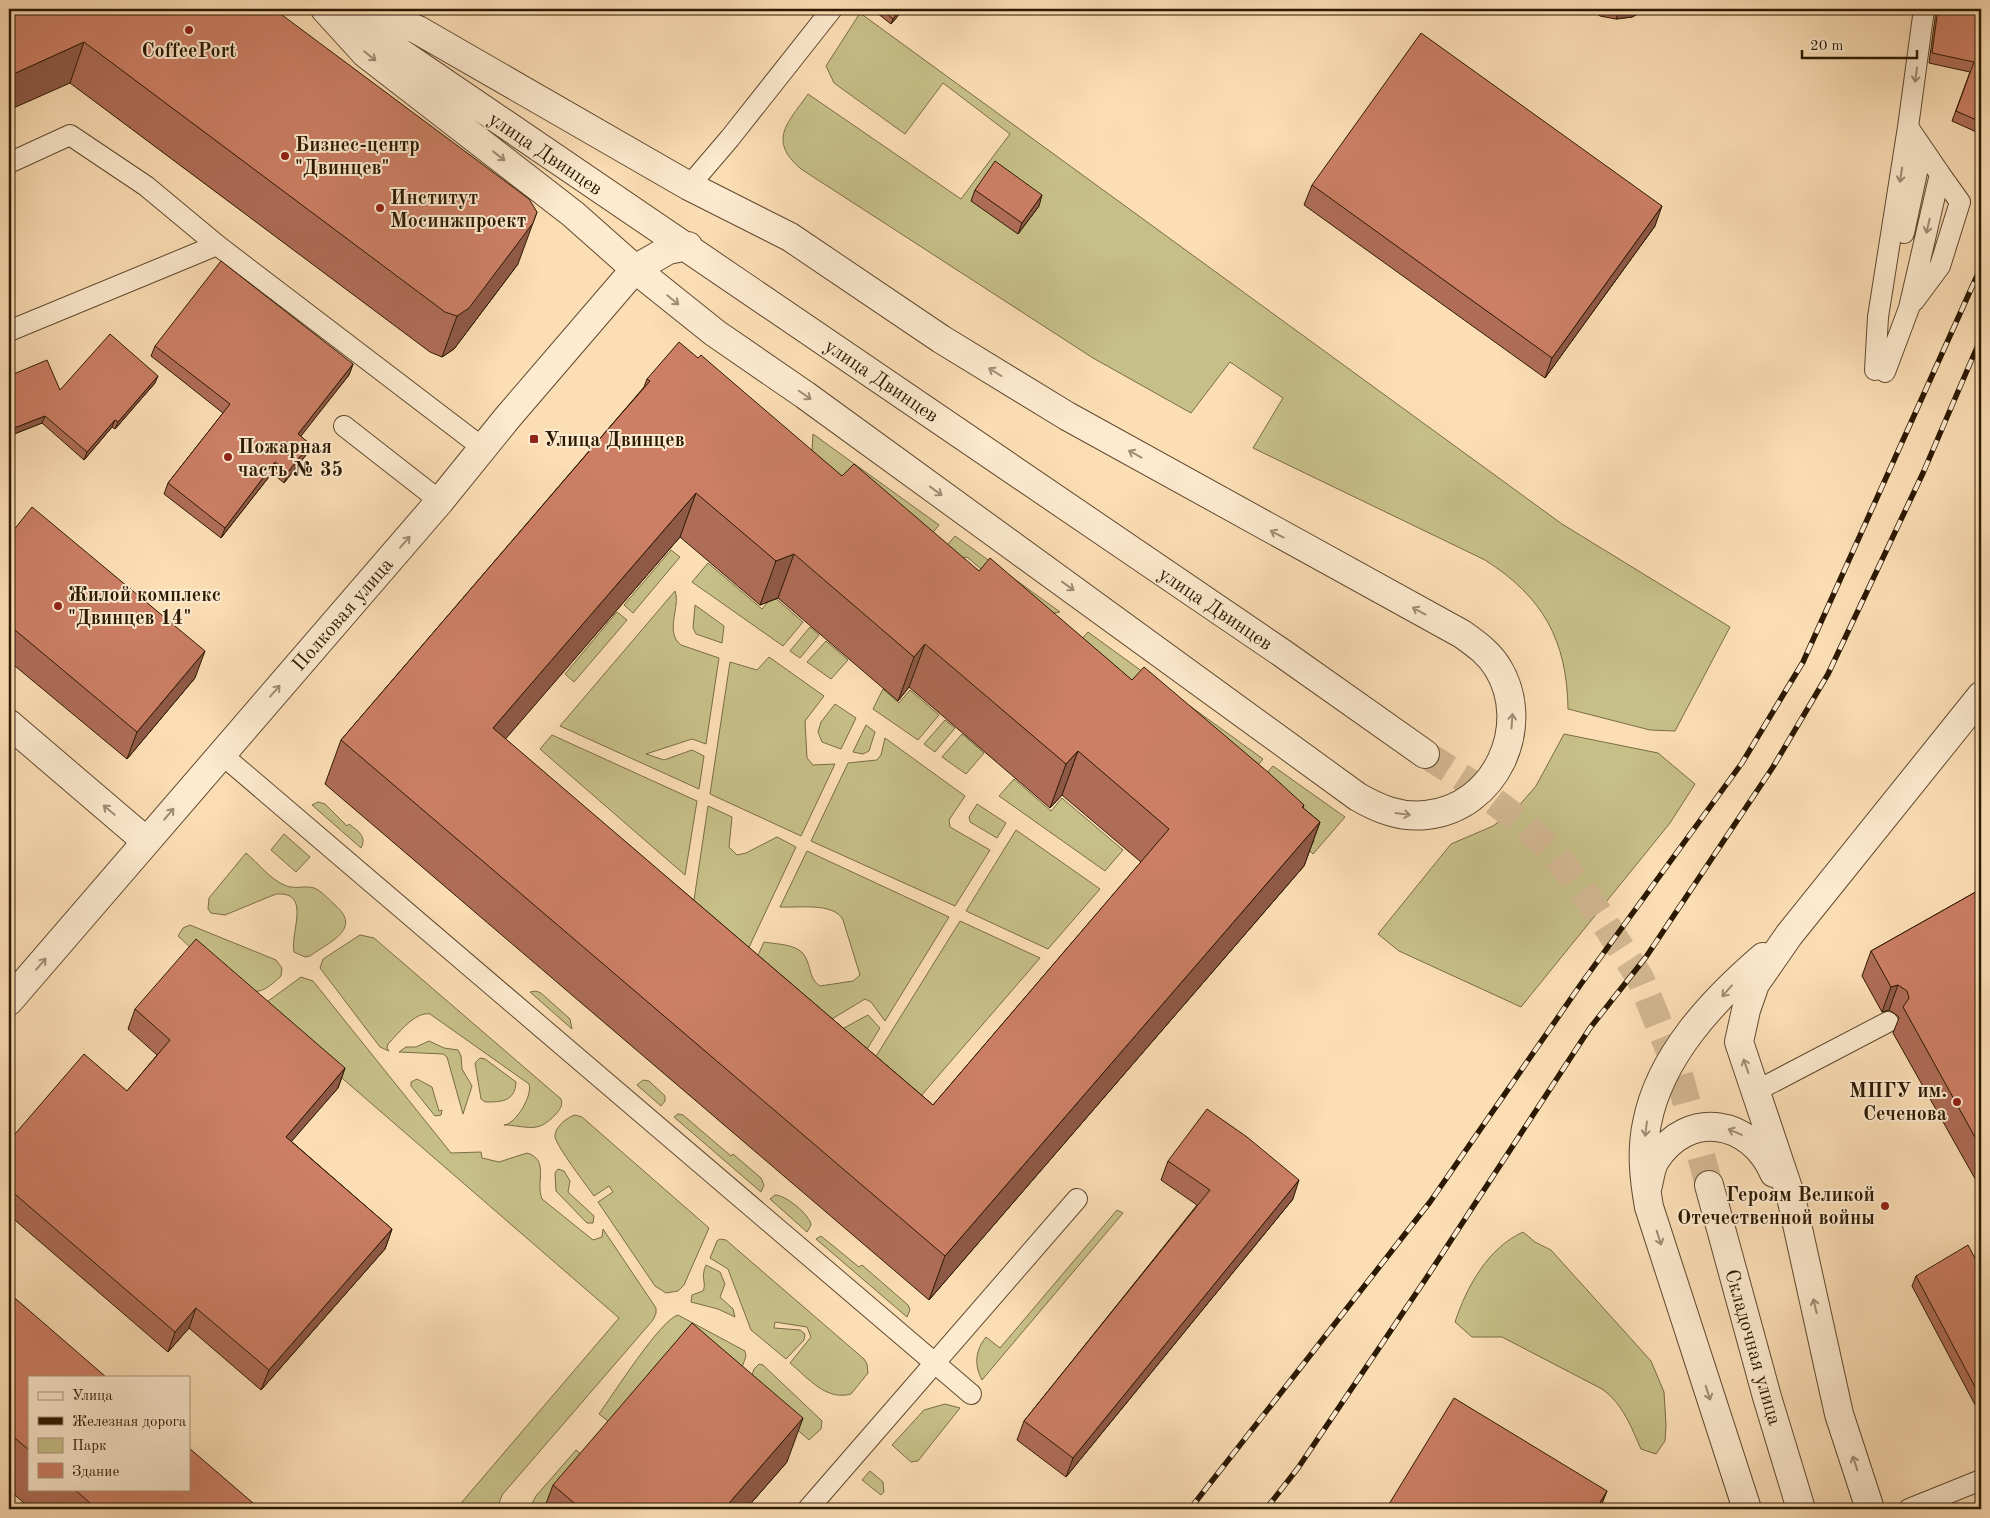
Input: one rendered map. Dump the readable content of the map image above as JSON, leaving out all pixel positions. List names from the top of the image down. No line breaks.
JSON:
{"streets":{"street":["улица Двинцев","Полковая улица","Складочная улица"]},"crossings":[["улица Двинцев","Полковая улица"]],"one_way":["Полковая улица"],"places":{"other":["CoffeePort","Бизнес-центр \"Двинцев\"","Институт Мосинжпроект","Пожарная часть № 35","Жилой комплекс \"Двинцев 14\"","МПГУ им. Сеченова","Героям Великой Отечественной войны"],"transit":["Улица Двинцев"]},"legend":["Улица","Железная дорога","Парк","Здание"],"scale_bar":"20 m"}
